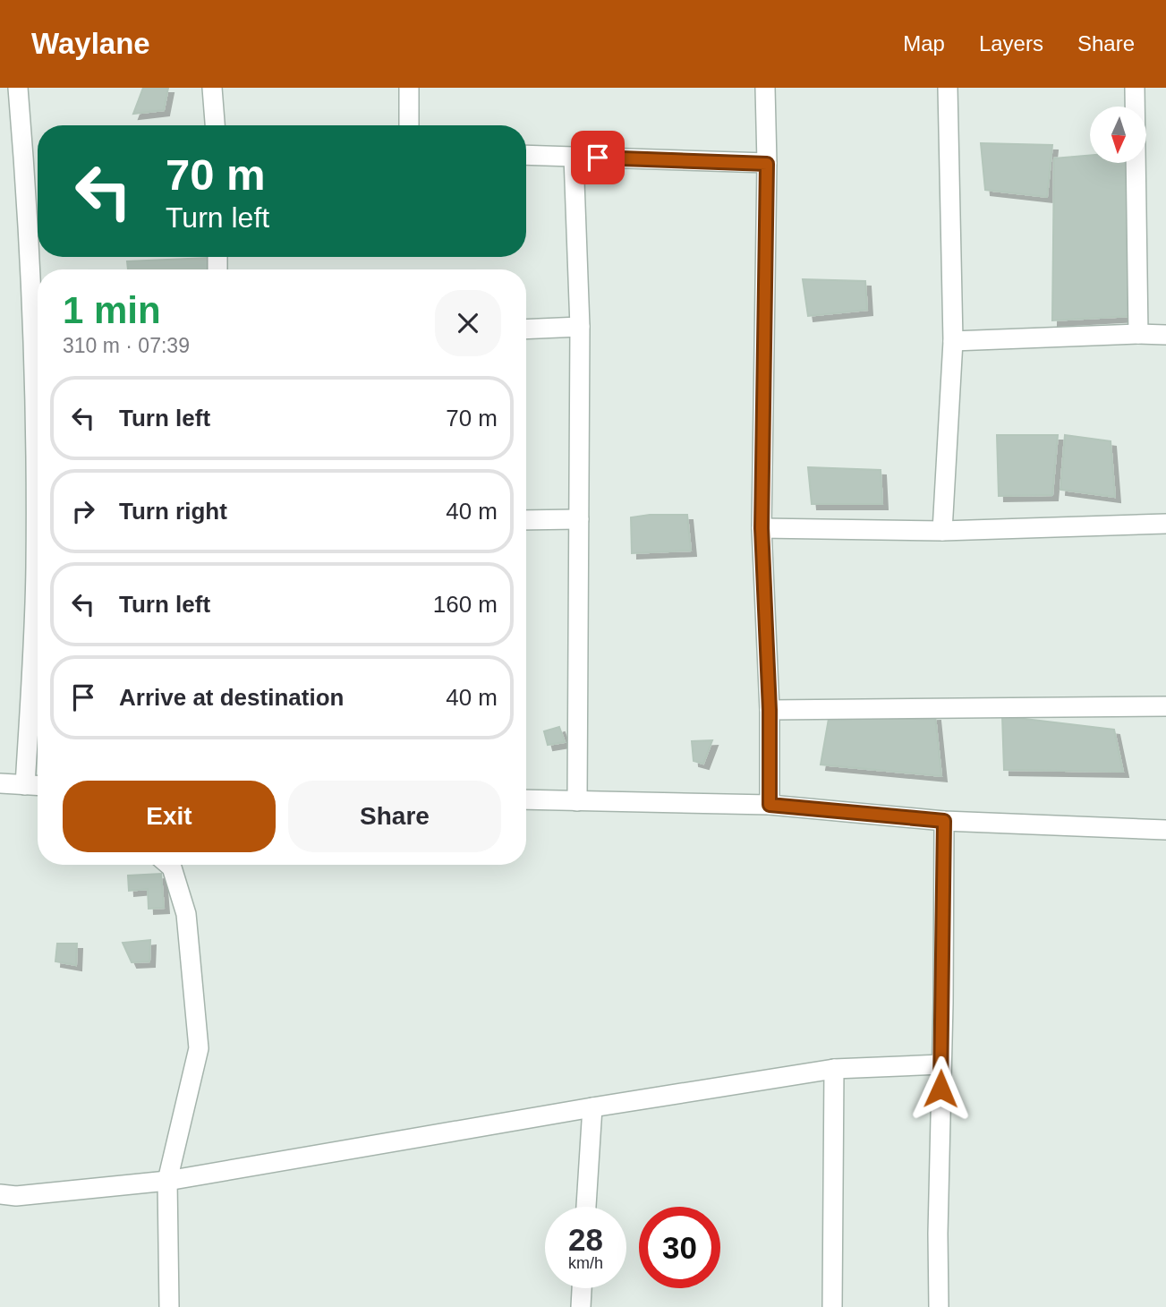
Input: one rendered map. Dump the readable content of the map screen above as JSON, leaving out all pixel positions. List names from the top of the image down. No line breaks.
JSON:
{"north":"bottom","page":{"header":"Waylane","nav":["Map","Layers","Share"],"turn":["70 m","Turn left"],"heading":["1 min","310 m · 07:39"],"list":[{"name":"Turn left","value":"70 m"},{"name":"Turn right","value":"40 m"},{"name":"Turn left","value":"160 m"},{"name":"Arrive at destination","value":"40 m"}],"buttons":["Exit","Share"],"speed":"28 km/h","limit":"30"}}
